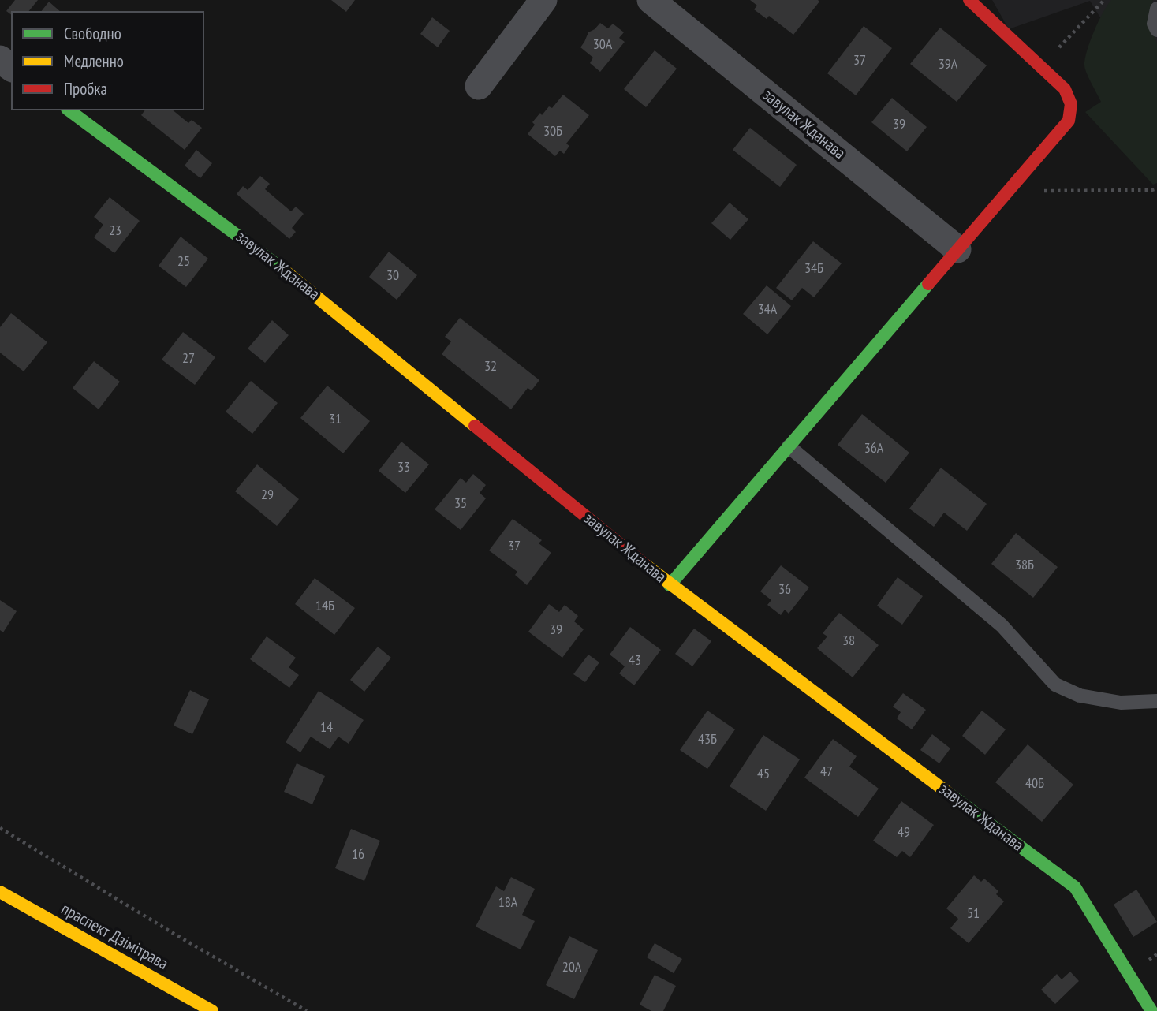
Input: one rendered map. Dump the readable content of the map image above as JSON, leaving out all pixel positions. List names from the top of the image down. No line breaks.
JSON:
{"streets":{"street":["завулак Жданава","праспект Дзімітрава"]},"house_numbers":["30А","37","39А","39","30Б","23","25","34Б","30","34А","27","32","31","36А","33","29","35","37","38Б","36","14Б","39","38","43","14","43Б","47","45","40Б","49","16","18А","51","20А"],"legend":["Свободно","Медленно","Пробка"]}
